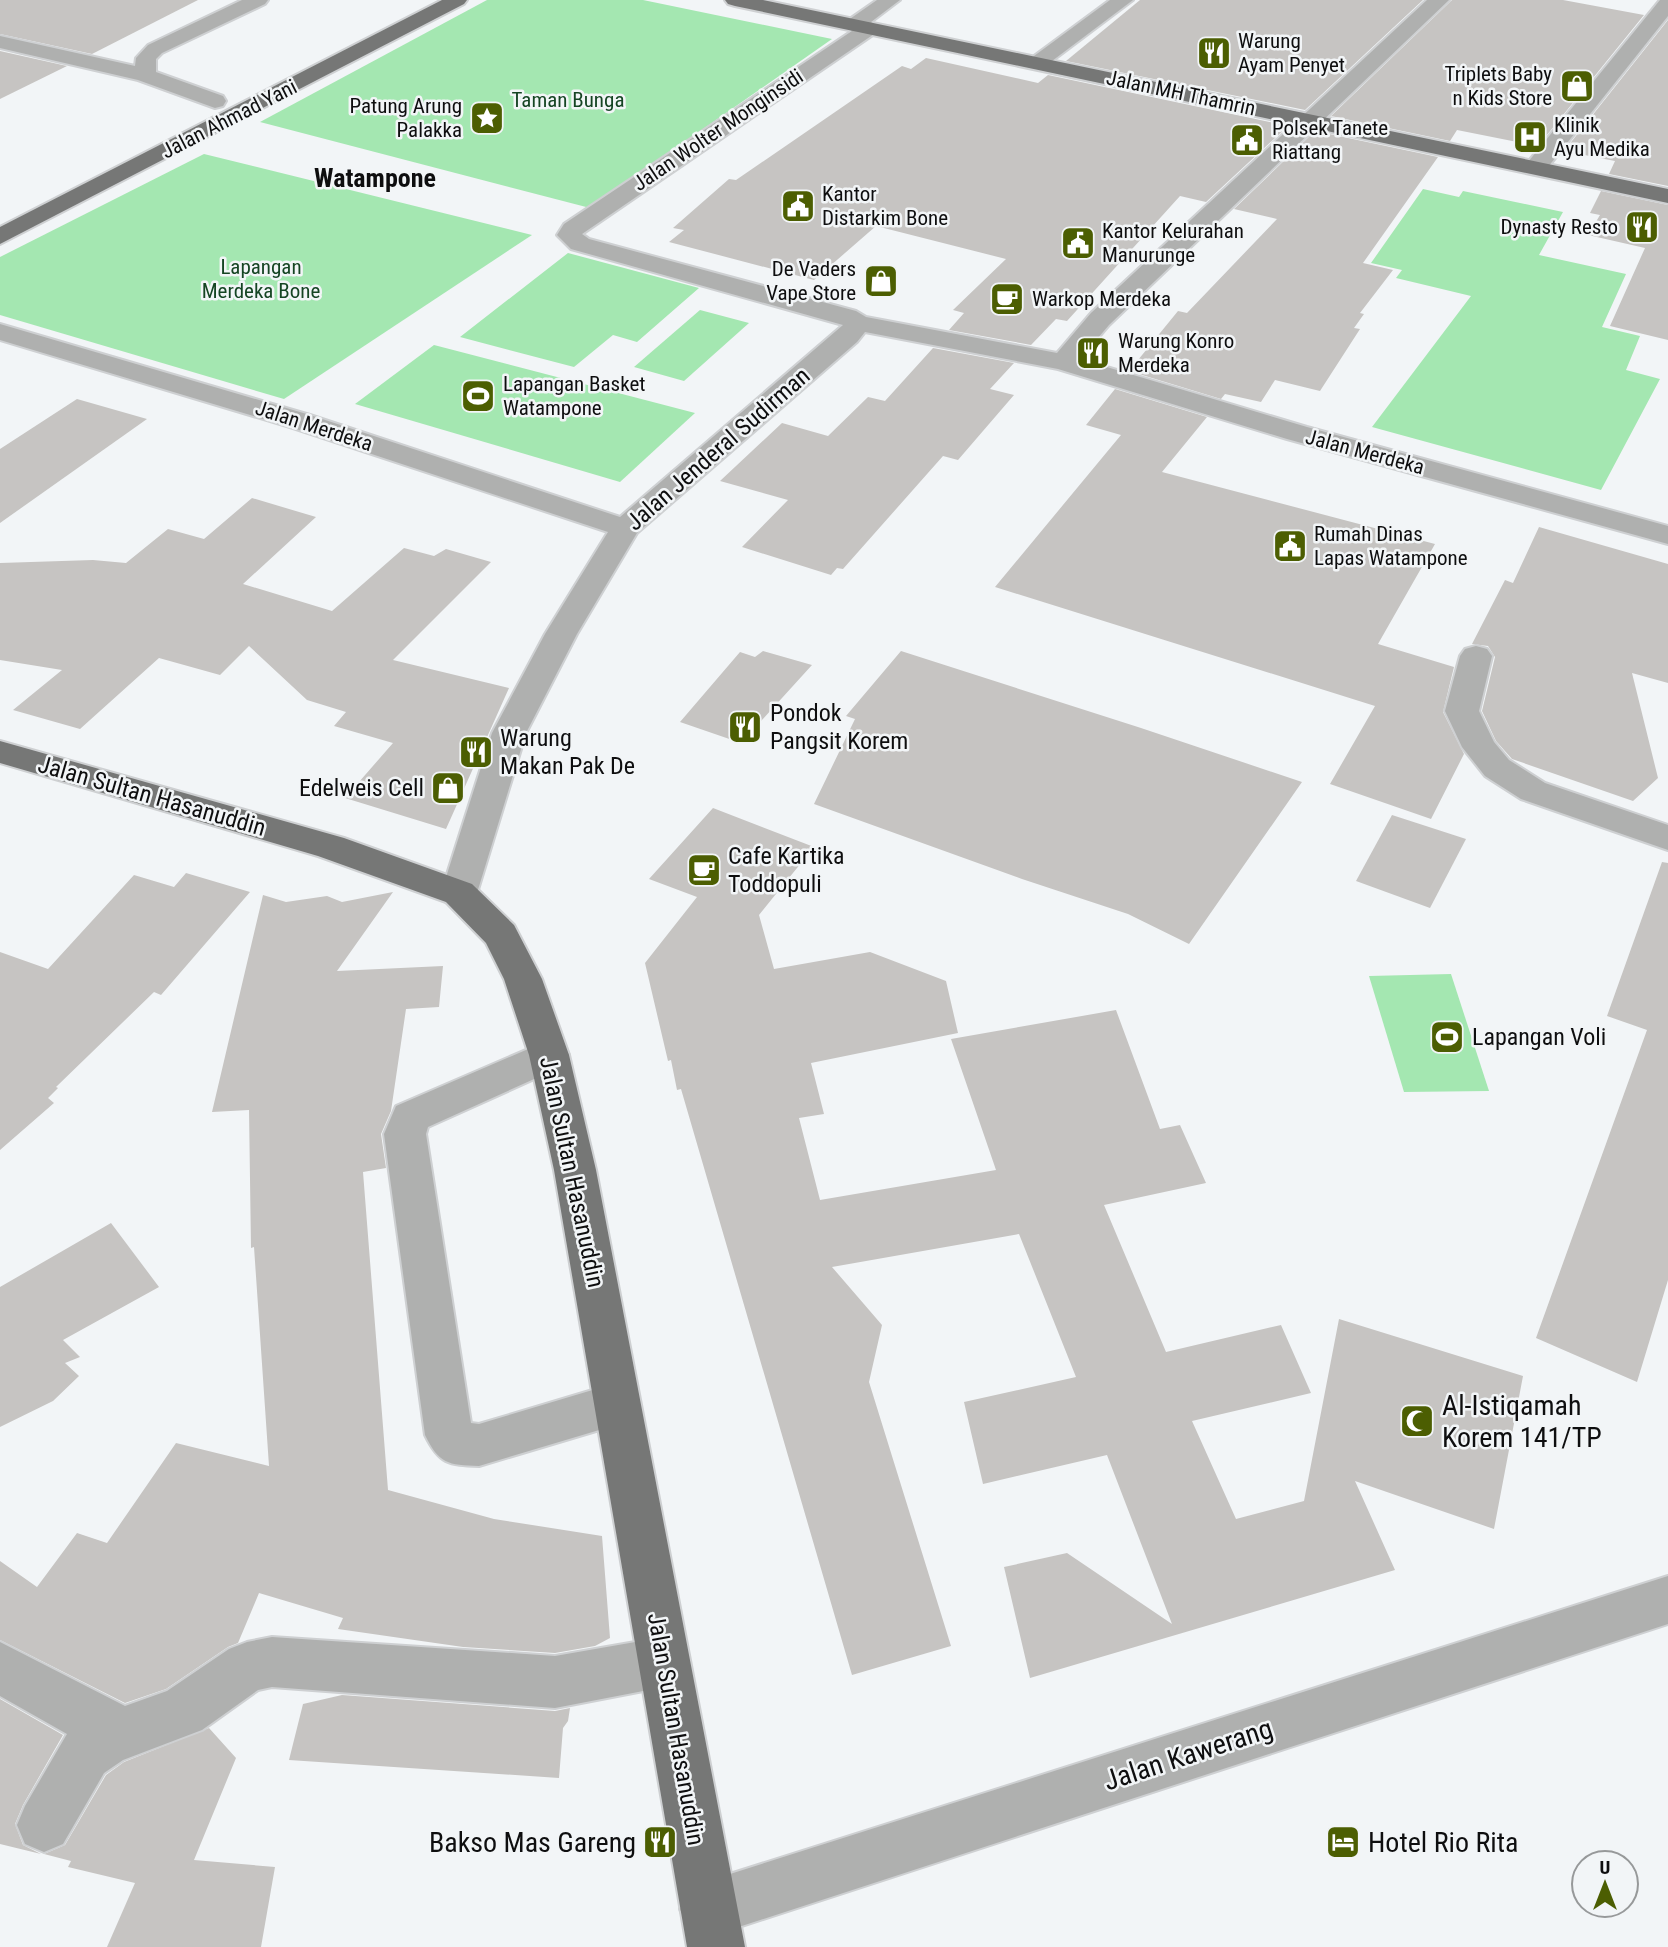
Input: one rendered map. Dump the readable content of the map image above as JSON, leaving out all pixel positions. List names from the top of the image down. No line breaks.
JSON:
{"streets":{"main road":["Jalan MH Thamrin","Jalan Ahmad Yani","Jalan Sultan Hasanuddin"],"street":["Jalan Wolter Monginsidi","Jalan Merdeka","Jalan Jenderal Sudirman","Jalan Kawerang"]},"crossings":[["Jalan MH Thamrin","Jalan Wolter Monginsidi"],["Jalan Wolter Monginsidi","Jalan Merdeka"],["Jalan Wolter Monginsidi","Jalan Jenderal Sudirman"],["Jalan Merdeka","Jalan Jenderal Sudirman"],["Jalan Jenderal Sudirman","Jalan Sultan Hasanuddin"],["Jalan Sultan Hasanuddin","Jalan Kawerang"]],"districts":["Watampone"],"parks":["Taman Bunga","Lapangan Merdeka Bone"],"places":{"restaurant":["Warung Ayam Penyet","Dynasty Resto","Warung Konro Merdeka","Pondok Pangsit Korem","Warung Makan Pak De","Bakso Mas Gareng"],"shop":["Triplets Baby n Kids Store","De Vaders Vape Store","Edelweis Cell"],"place":["Patung Arung Palakka"],"hospital":["Klinik Ayu Medika"],"public building":["Polsek Tanete Riattang","Kantor Distarkim Bone","Kantor Kelurahan Manurunge","Rumah Dinas Lapas Watampone"],"cafe":["Warkop Merdeka","Cafe Kartika Toddopuli"],"sports":["Lapangan Basket Watampone","Lapangan Voli"],"mosque":["Al-Istiqamah Korem 141/TP"],"hotel":["Hotel Rio Rita"]},"north":"top"}
